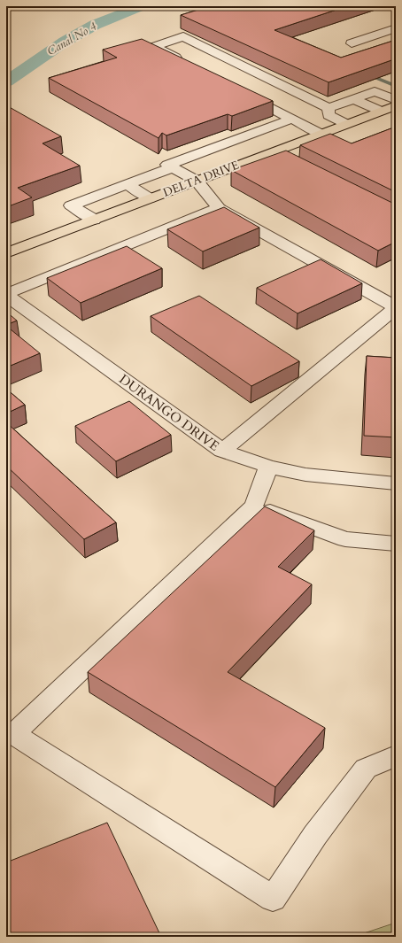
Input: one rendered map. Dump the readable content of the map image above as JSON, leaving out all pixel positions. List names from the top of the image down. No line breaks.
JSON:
{"streets":{"main road":["DELTA DRIVE"],"street":["DURANGO DRIVE"]},"water":["Canal No 4"]}
